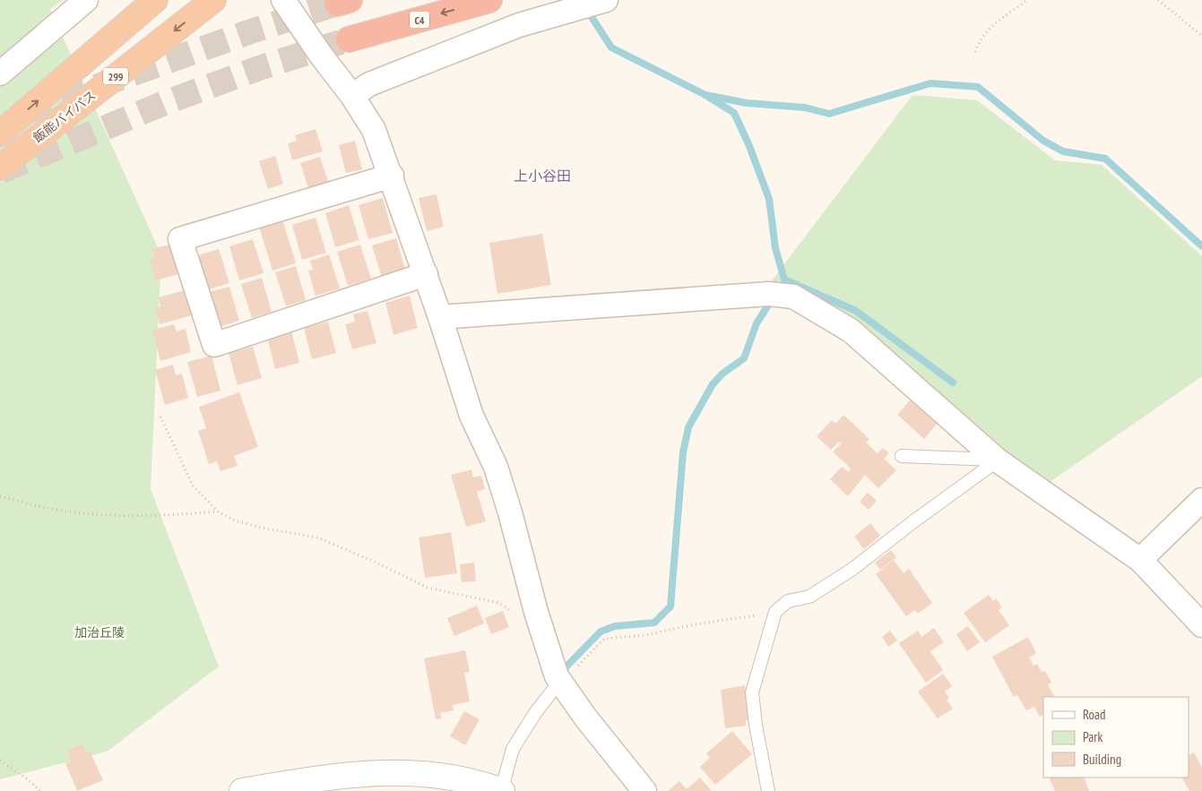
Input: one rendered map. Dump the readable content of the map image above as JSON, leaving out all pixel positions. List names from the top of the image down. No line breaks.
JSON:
{"streets":{"highway":["C4","299","飯能バイパス"]},"districts":["上小谷田"],"parks":["加治丘陵"],"legend":["Road","Park","Building"]}
